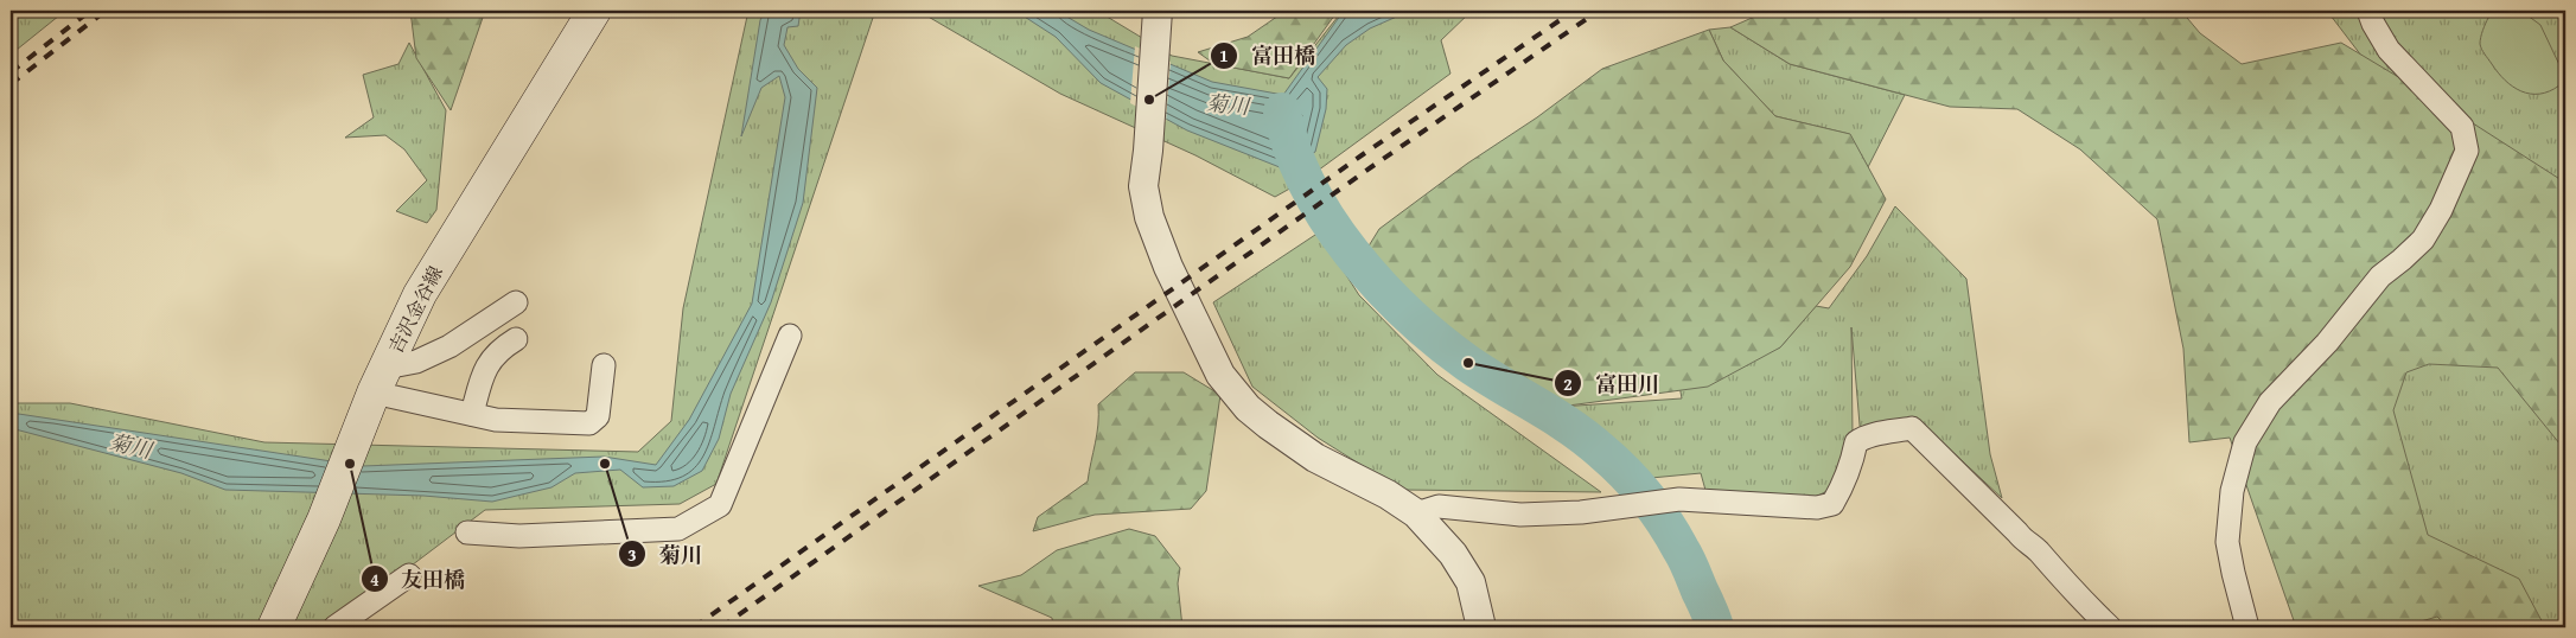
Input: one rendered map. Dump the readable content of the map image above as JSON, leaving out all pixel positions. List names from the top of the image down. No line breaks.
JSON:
{"streets":{"main road":["吉沢金谷線"]},"water":["菊川"],"places":["富田橋","富田川","友田橋","菊川"]}
